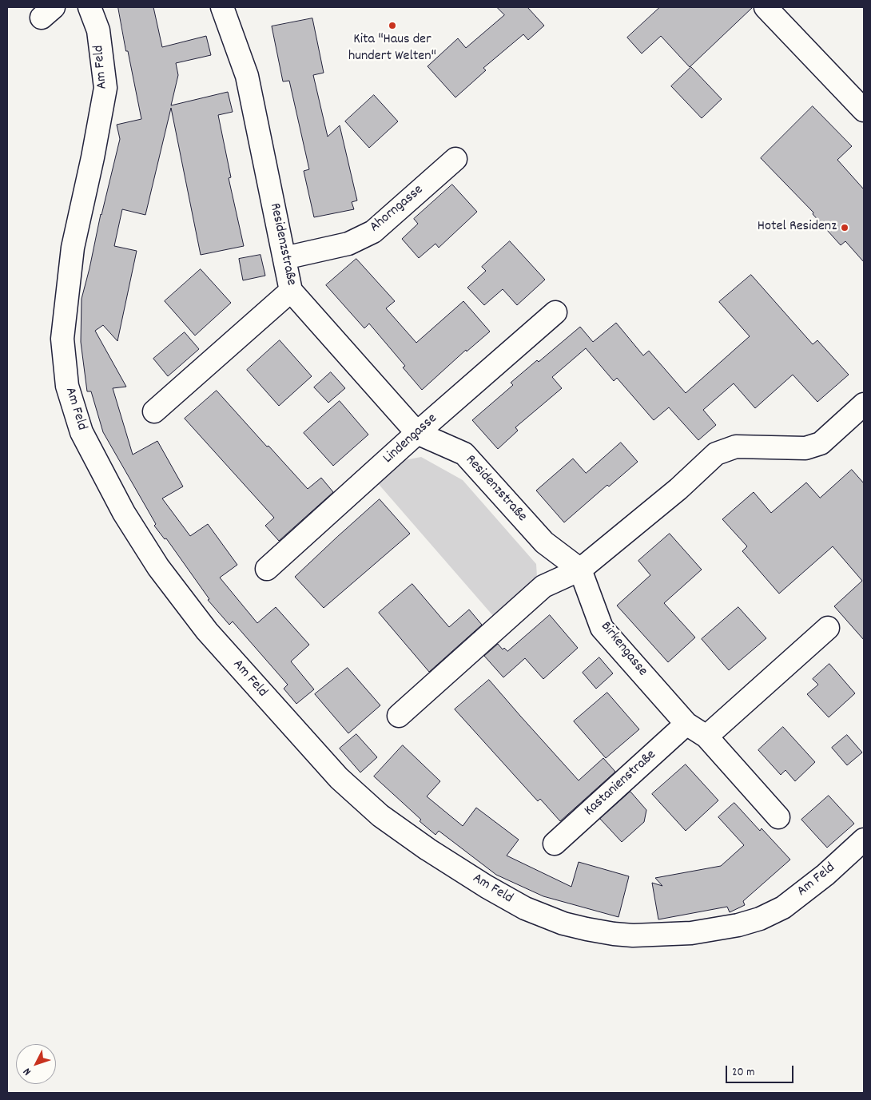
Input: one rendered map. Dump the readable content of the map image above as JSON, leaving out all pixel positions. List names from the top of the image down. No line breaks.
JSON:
{"streets":{"street":["Am Feld","Ahorngasse","Residenzstraße","Lindengasse","Birkengasse","Kastanienstraße"]},"crossings":[["Ahorngasse","Residenzstraße"],["Residenzstraße","Lindengasse"],["Residenzstraße","Birkengasse"],["Birkengasse","Kastanienstraße"]],"places":["Kita \"Haus der hundert Welten\"","Hotel Residenz"],"scale_bar":"20 m","north":"bottom left"}
